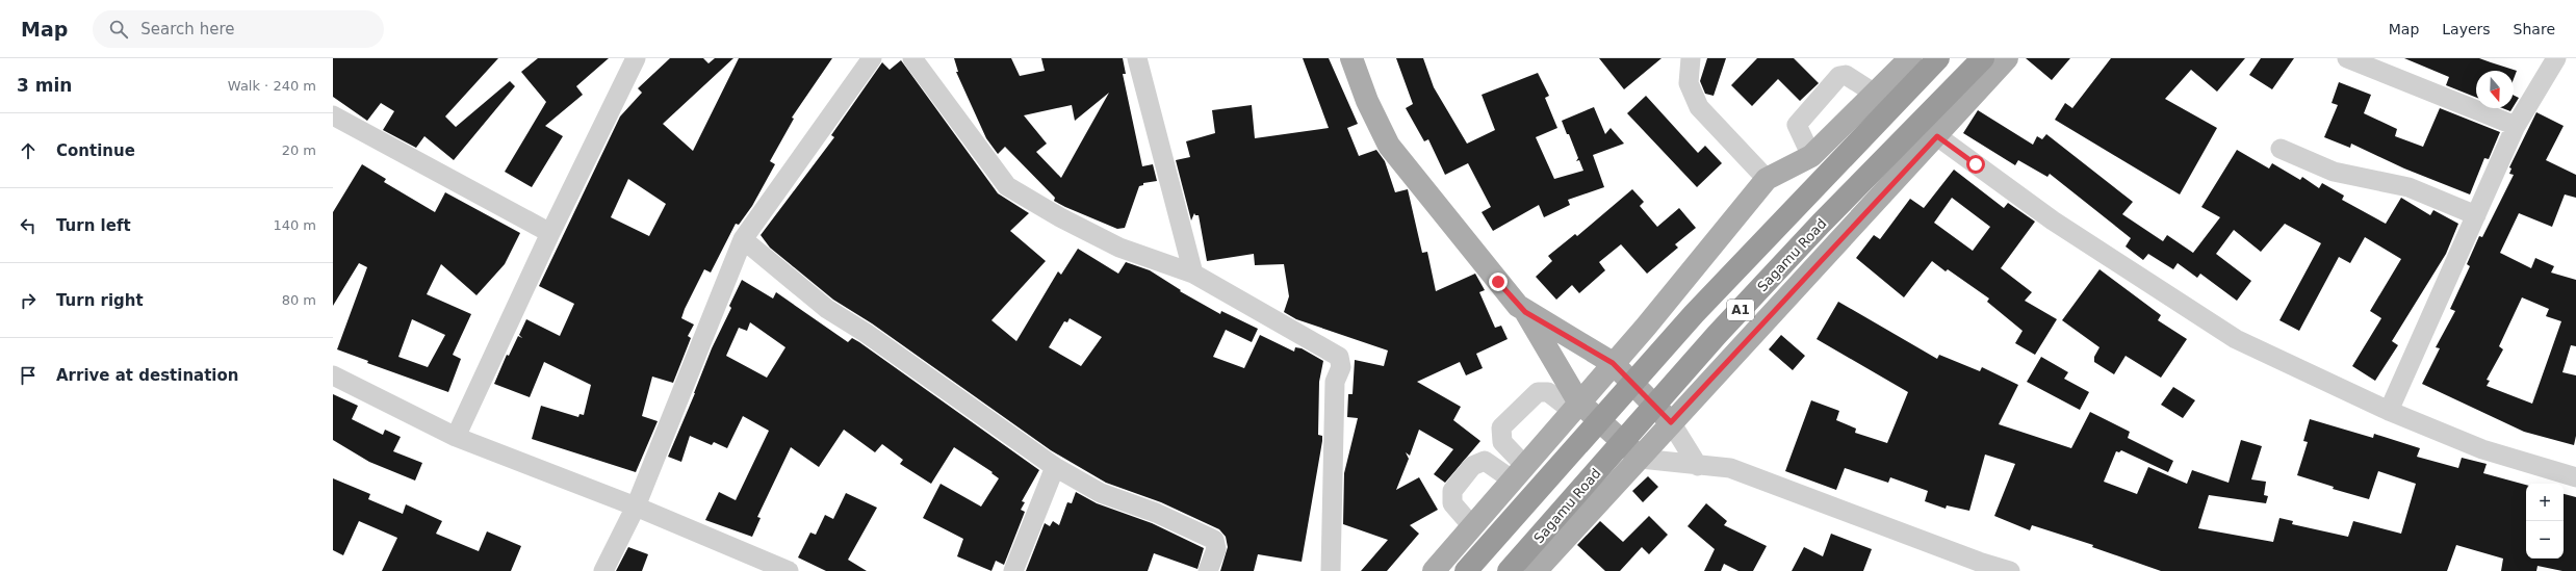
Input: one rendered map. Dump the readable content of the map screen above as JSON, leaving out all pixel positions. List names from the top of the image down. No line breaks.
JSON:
{"streets":{"highway":["Sagamu Road","A1"]},"north":"bottom","page":{"header":"Map","search":"Search here","nav":["Map","Layers","Share"],"heading":["3 min","Walk · 240 m"],"list":[["Continue","20 m"],["Turn left","140 m"],["Turn right","80 m"],"Arrive at destination"],"map_buttons":["+","−"]}}
